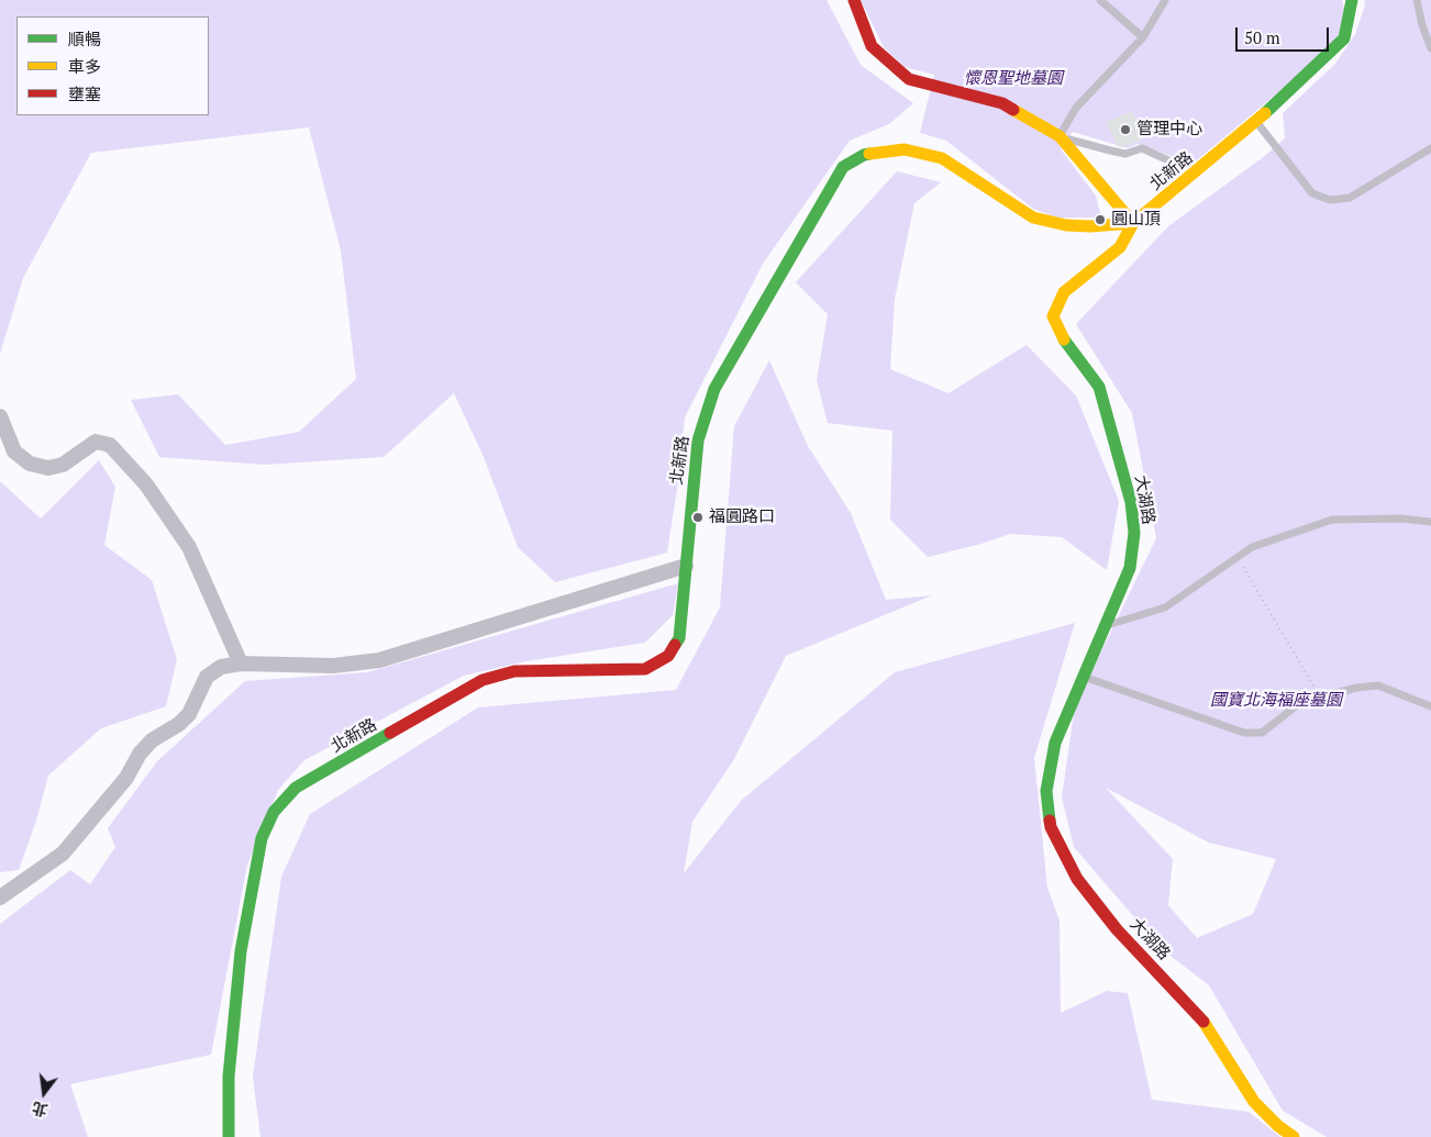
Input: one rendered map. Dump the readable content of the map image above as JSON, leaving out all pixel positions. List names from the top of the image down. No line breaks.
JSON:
{"streets":{"main road":["北新路","大湖路"]},"crossings":[["北新路","大湖路"]],"parks":["懷恩聖地墓園","國寶北海福座墓園"],"places":["管理中心","圓山頂","福圓路口"],"legend":["順暢","車多","壅塞"],"scale_bar":"50 m","north":"bottom"}
